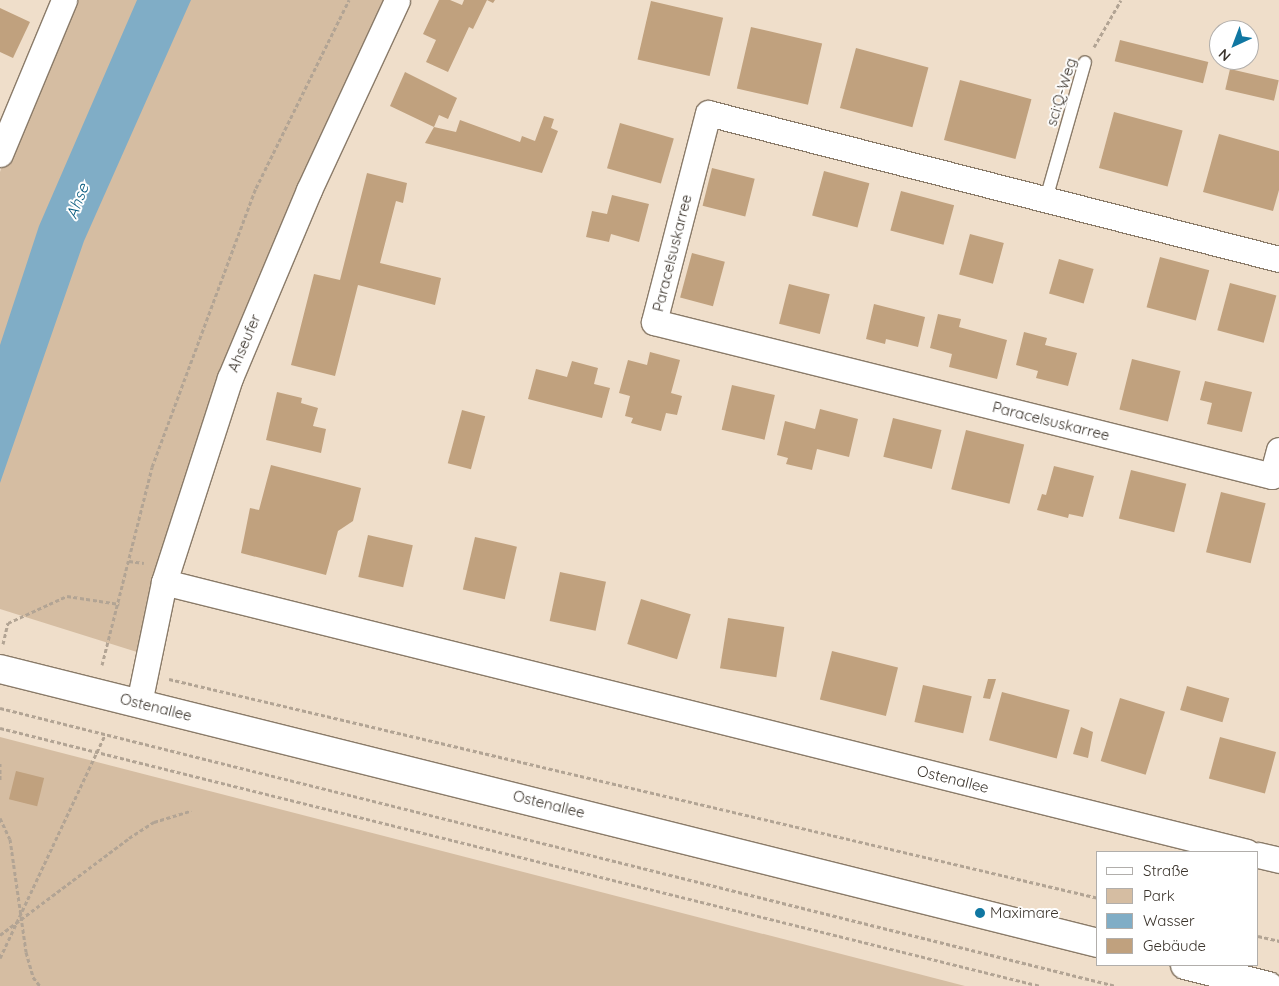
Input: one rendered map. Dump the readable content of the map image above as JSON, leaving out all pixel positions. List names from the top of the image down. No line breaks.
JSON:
{"streets":{"main road":["Ostenallee"],"street":["Paracelsuskarree","Ahseufer"],"lane":["sci:Q-Weg"]},"crossings":[["sci:Q-Weg","Paracelsuskarree"],["Ahseufer","Ostenallee"]],"water":["Ahse"],"places":["Maximare"],"legend":["Straße","Park","Wasser","Gebäude"],"north":"bottom left"}
